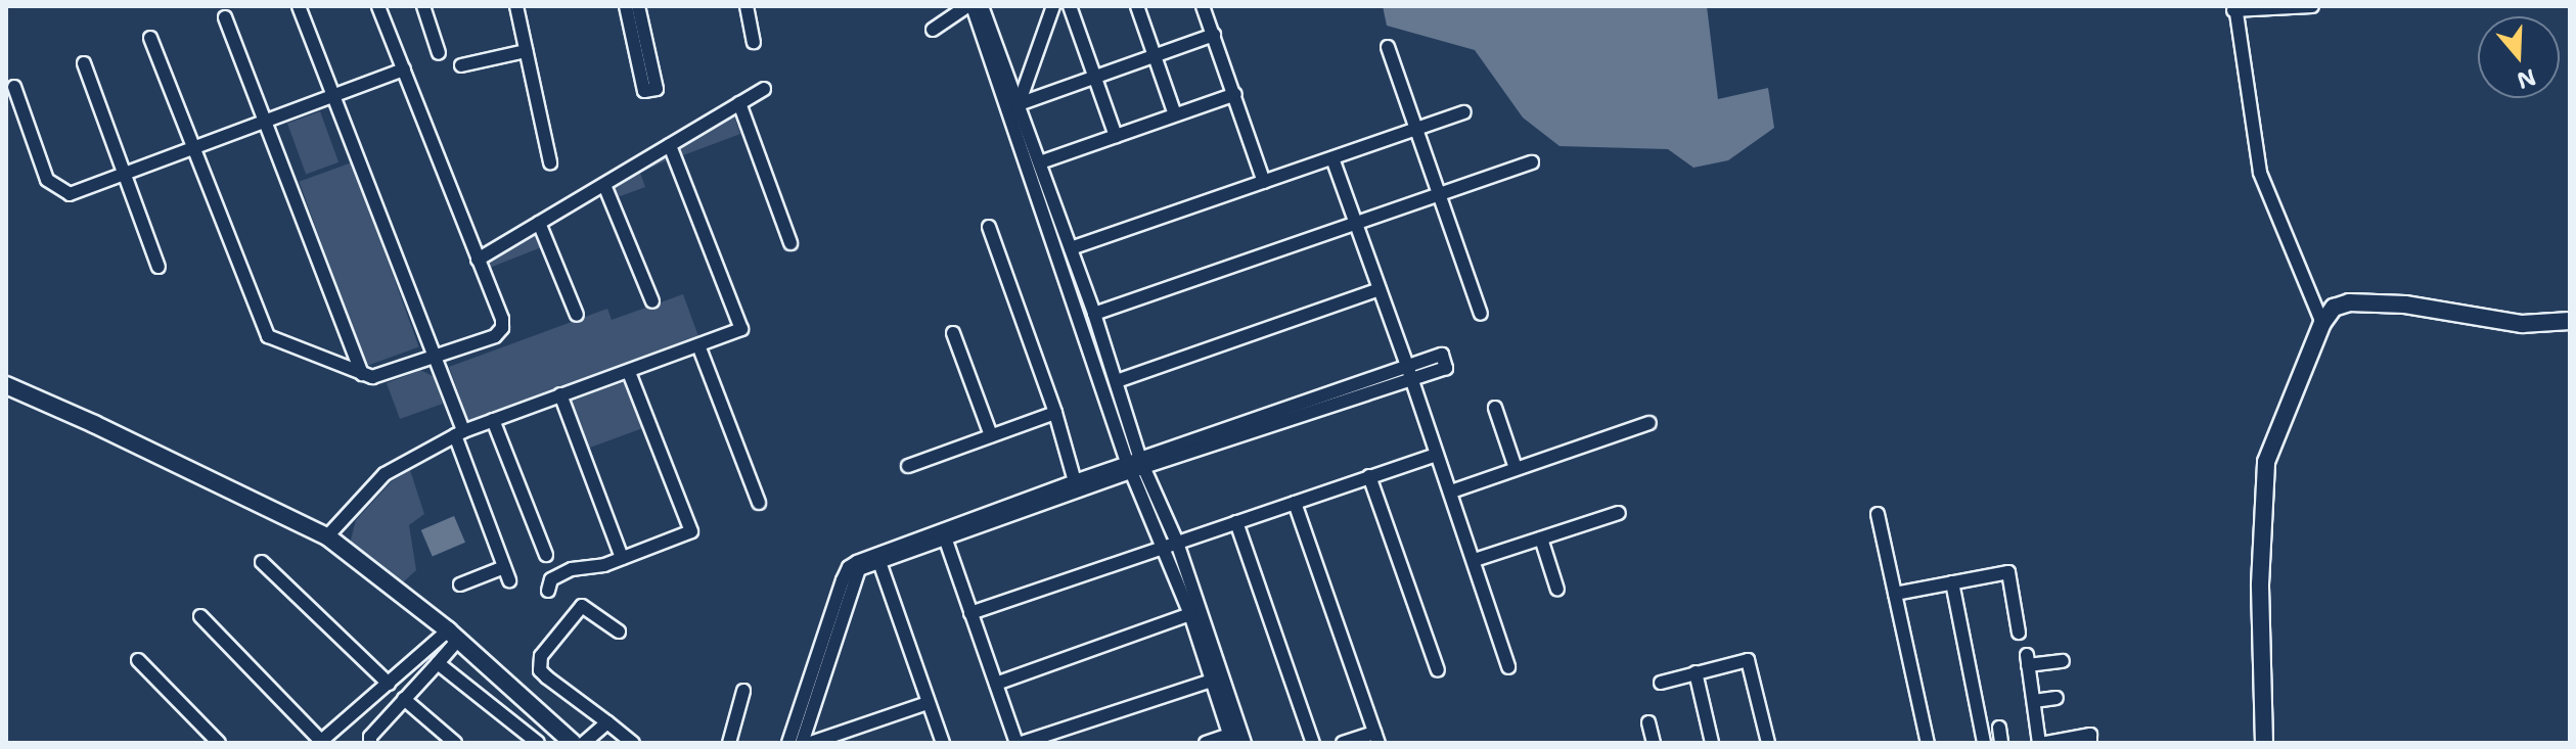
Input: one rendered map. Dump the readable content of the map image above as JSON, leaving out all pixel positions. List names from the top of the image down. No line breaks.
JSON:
{"north":"bottom"}
